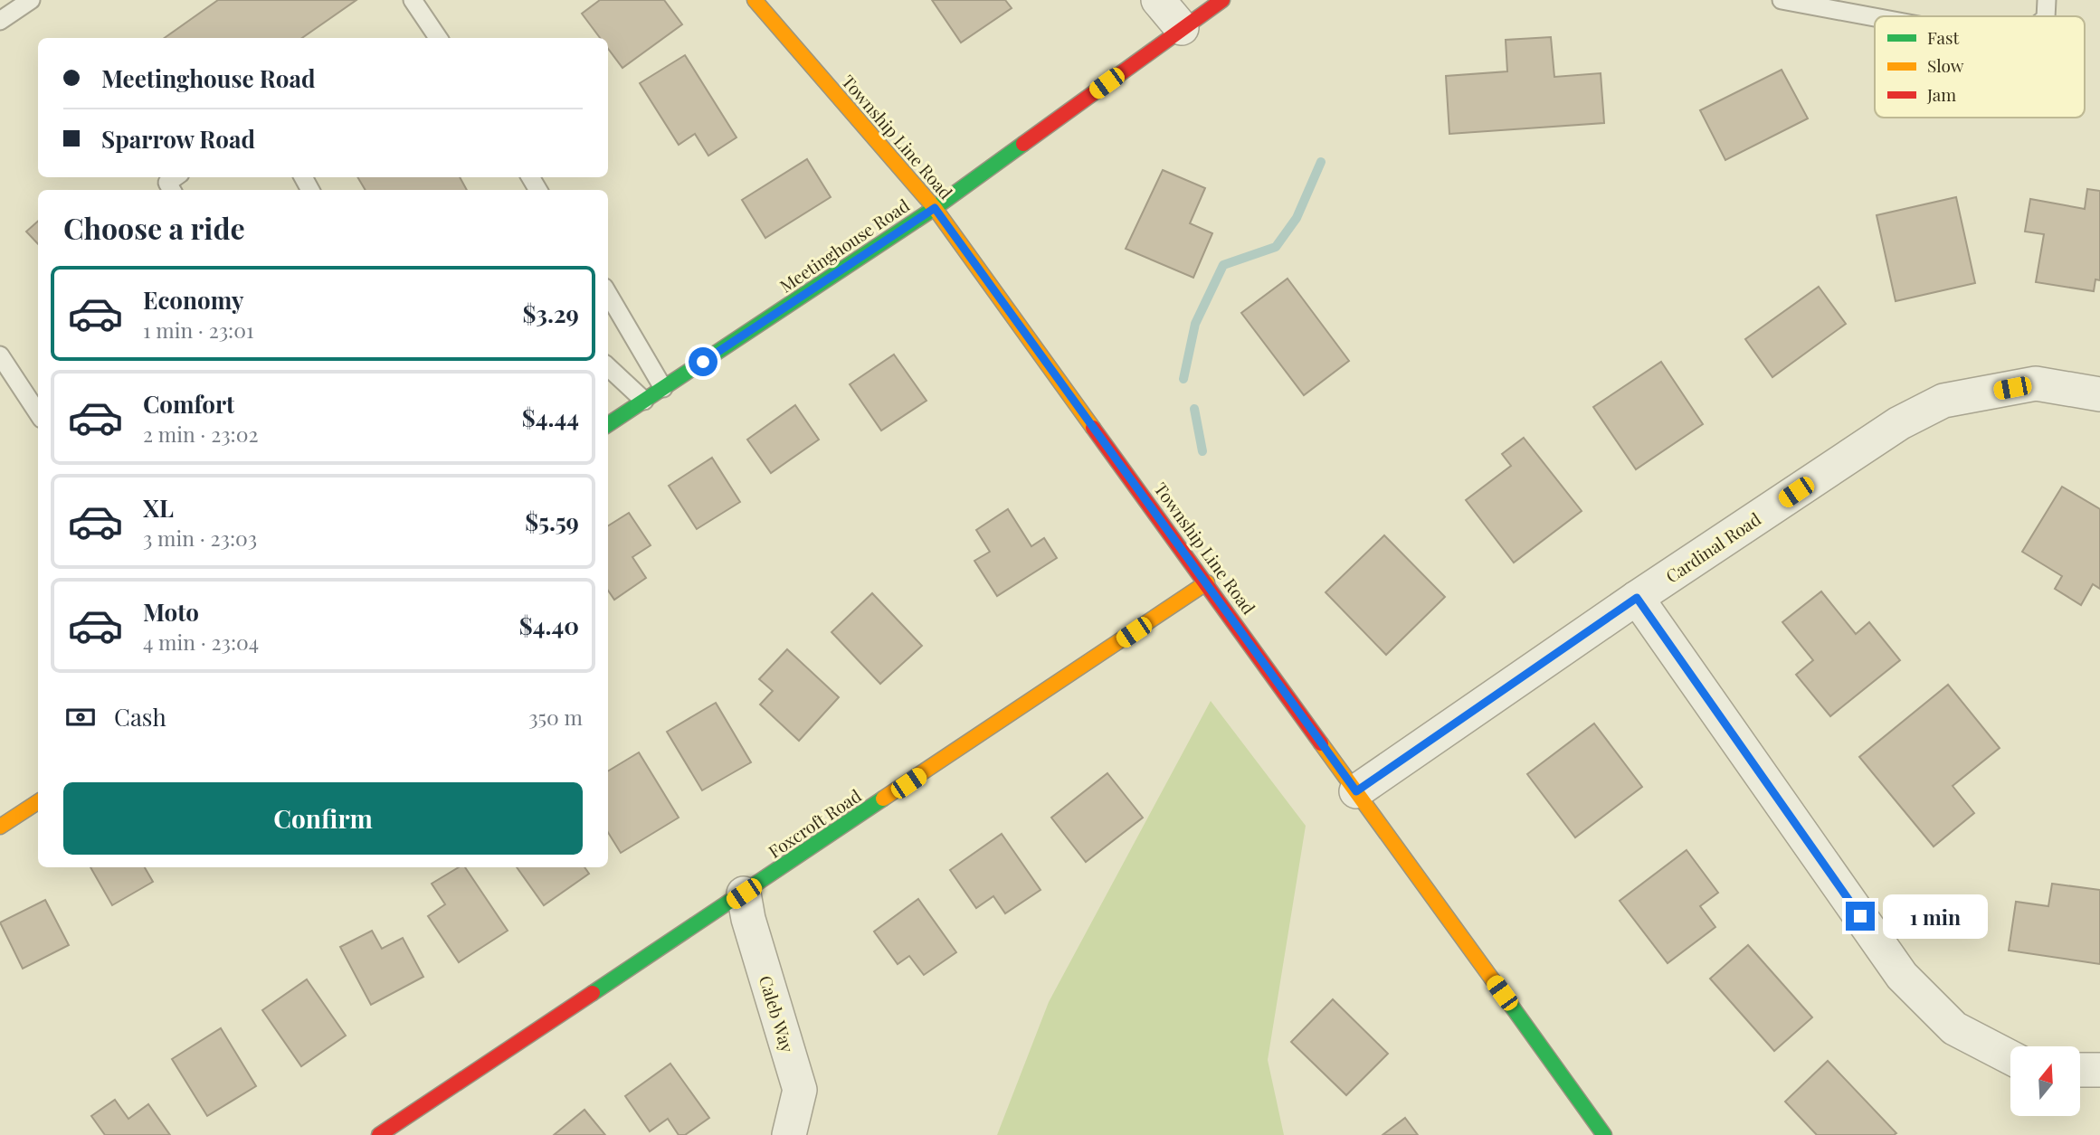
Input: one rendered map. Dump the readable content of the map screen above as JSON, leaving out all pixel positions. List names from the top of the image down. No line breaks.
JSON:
{"streets":{"street":["Township Line Road","Meetinghouse Road","Cardinal Road","Foxcroft Road","Caleb Way"]},"crossings":[["Township Line Road","Meetinghouse Road"],["Township Line Road","Cardinal Road"],["Township Line Road","Foxcroft Road"],["Foxcroft Road","Caleb Way"]],"legend":["Fast","Slow","Jam"],"north":"top","page":{"banner":["Meetinghouse Road","Sparrow Road"],"heading":"Choose a ride","list":[{"name":"Economy","note":"1 min · 23:01","value":"$3.29"},{"name":"Comfort","note":"2 min · 23:02","value":"$4.44"},{"name":"XL","note":"3 min · 23:03","value":"$5.59"},{"name":"Moto","note":"4 min · 23:04","value":"$4.40"}],"pay":["Cash","350 m"],"buttons":"Confirm","bubble":"1 min"}}
